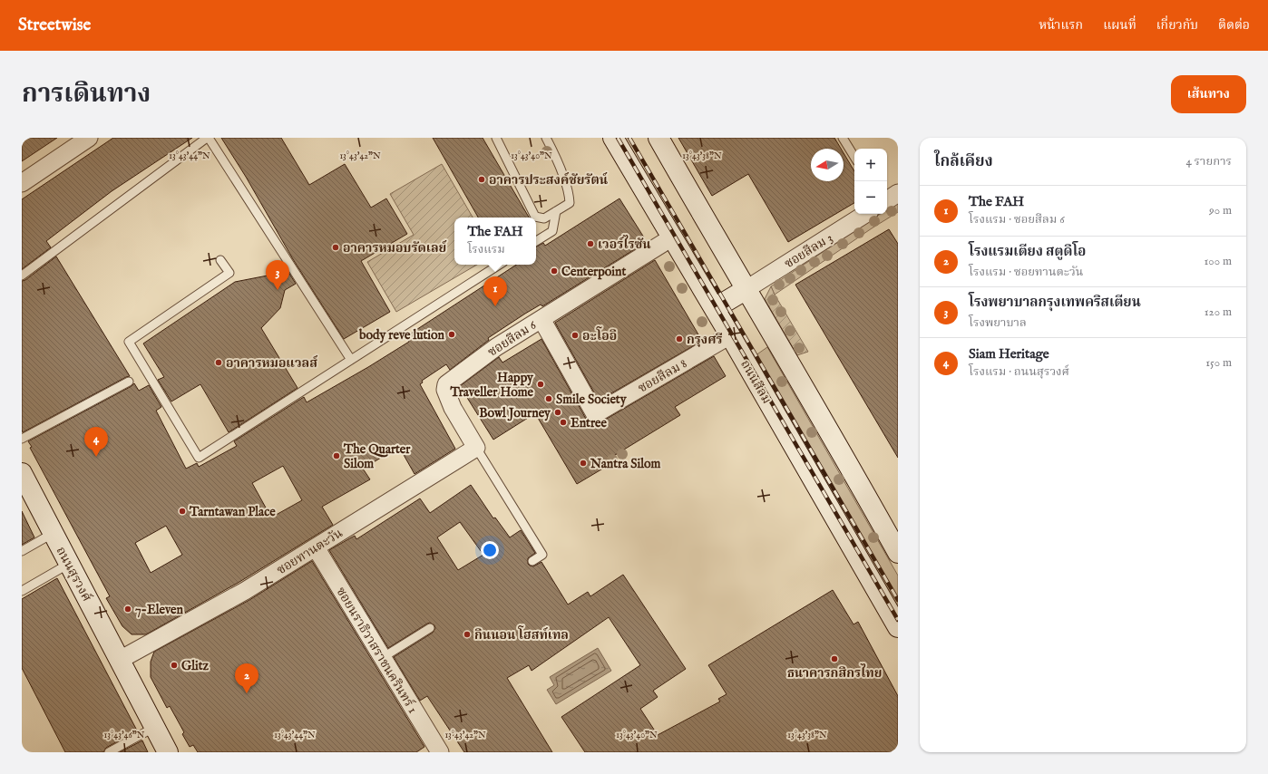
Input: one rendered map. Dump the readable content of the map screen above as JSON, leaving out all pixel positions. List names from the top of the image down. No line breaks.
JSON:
{"streets":{"main road":["ถนนสีลม","ถนนสุรวงศ์"],"street":["ซอยสีลม 3","ซอยสีลม 6","ซอยสีลม 8","ซอยทานตะวัน","ซอยนราธิวาสราชนครินทร์ 1"]},"crossings":[["ซอยสีลม 6","ซอยสีลม 8"],["ซอยสีลม 6","ถนนสีลม"],["ซอยสีลม 6","ซอยทานตะวัน"],["ซอยสีลม 8","ถนนสีลม"],["ซอยทานตะวัน","ถนนสุรวงศ์"],["ซอยทานตะวัน","ซอยนราธิวาสราชนครินทร์ 1"]],"places":["อาคารประสงค์ชัยรัตน์","เวอร์ไรซัน","อาคารหมอบรัดเลย์","Centerpoint","body reve lution","อะโออิ","กรุงศรี","อาคารหมอแวลส์","Happy Traveller Home","Smile Society","Bowl Journey","Entree","The Quarter Silom","Nantra Silom","Tarntawan Place","7-Eleven","กินนอน โฮสท์เทล","ธนาคารกสิกรไทย","Glitz"],"north":"left","page":{"header":"Streetwise","nav":["หน้าแรก","แผนที่","เกี่ยวกับ","ติดต่อ"],"title":"การเดินทาง","buttons":"เส้นทาง","heading":["ใกล้เคียง","4 รายการ"],"map_buttons":["+","−"],"list":[{"mark":"1","name":"The FAH","note":"โรงแรม · ซอยสีลม 6","value":"90 m"},{"mark":"2","name":"โรงแรมเตียง สตูดิโอ","note":"โรงแรม · ซอยทานตะวัน","value":"100 m"},{"mark":"3","name":"โรงพยาบาลกรุงเทพคริสเตียน","note":"โรงพยาบาล","value":"120 m"},{"mark":"4","name":"Siam Heritage","note":"โรงแรม · ถนนสุรวงศ์","value":"150 m"}],"popup":["The FAH","โรงแรม"],"pins":["3","1","4","2"]},"coordinates":["13°43'44\"N","13°43'42\"N","13°43'40\"N","13°43'38\"N","13°43'46\"N"]}
